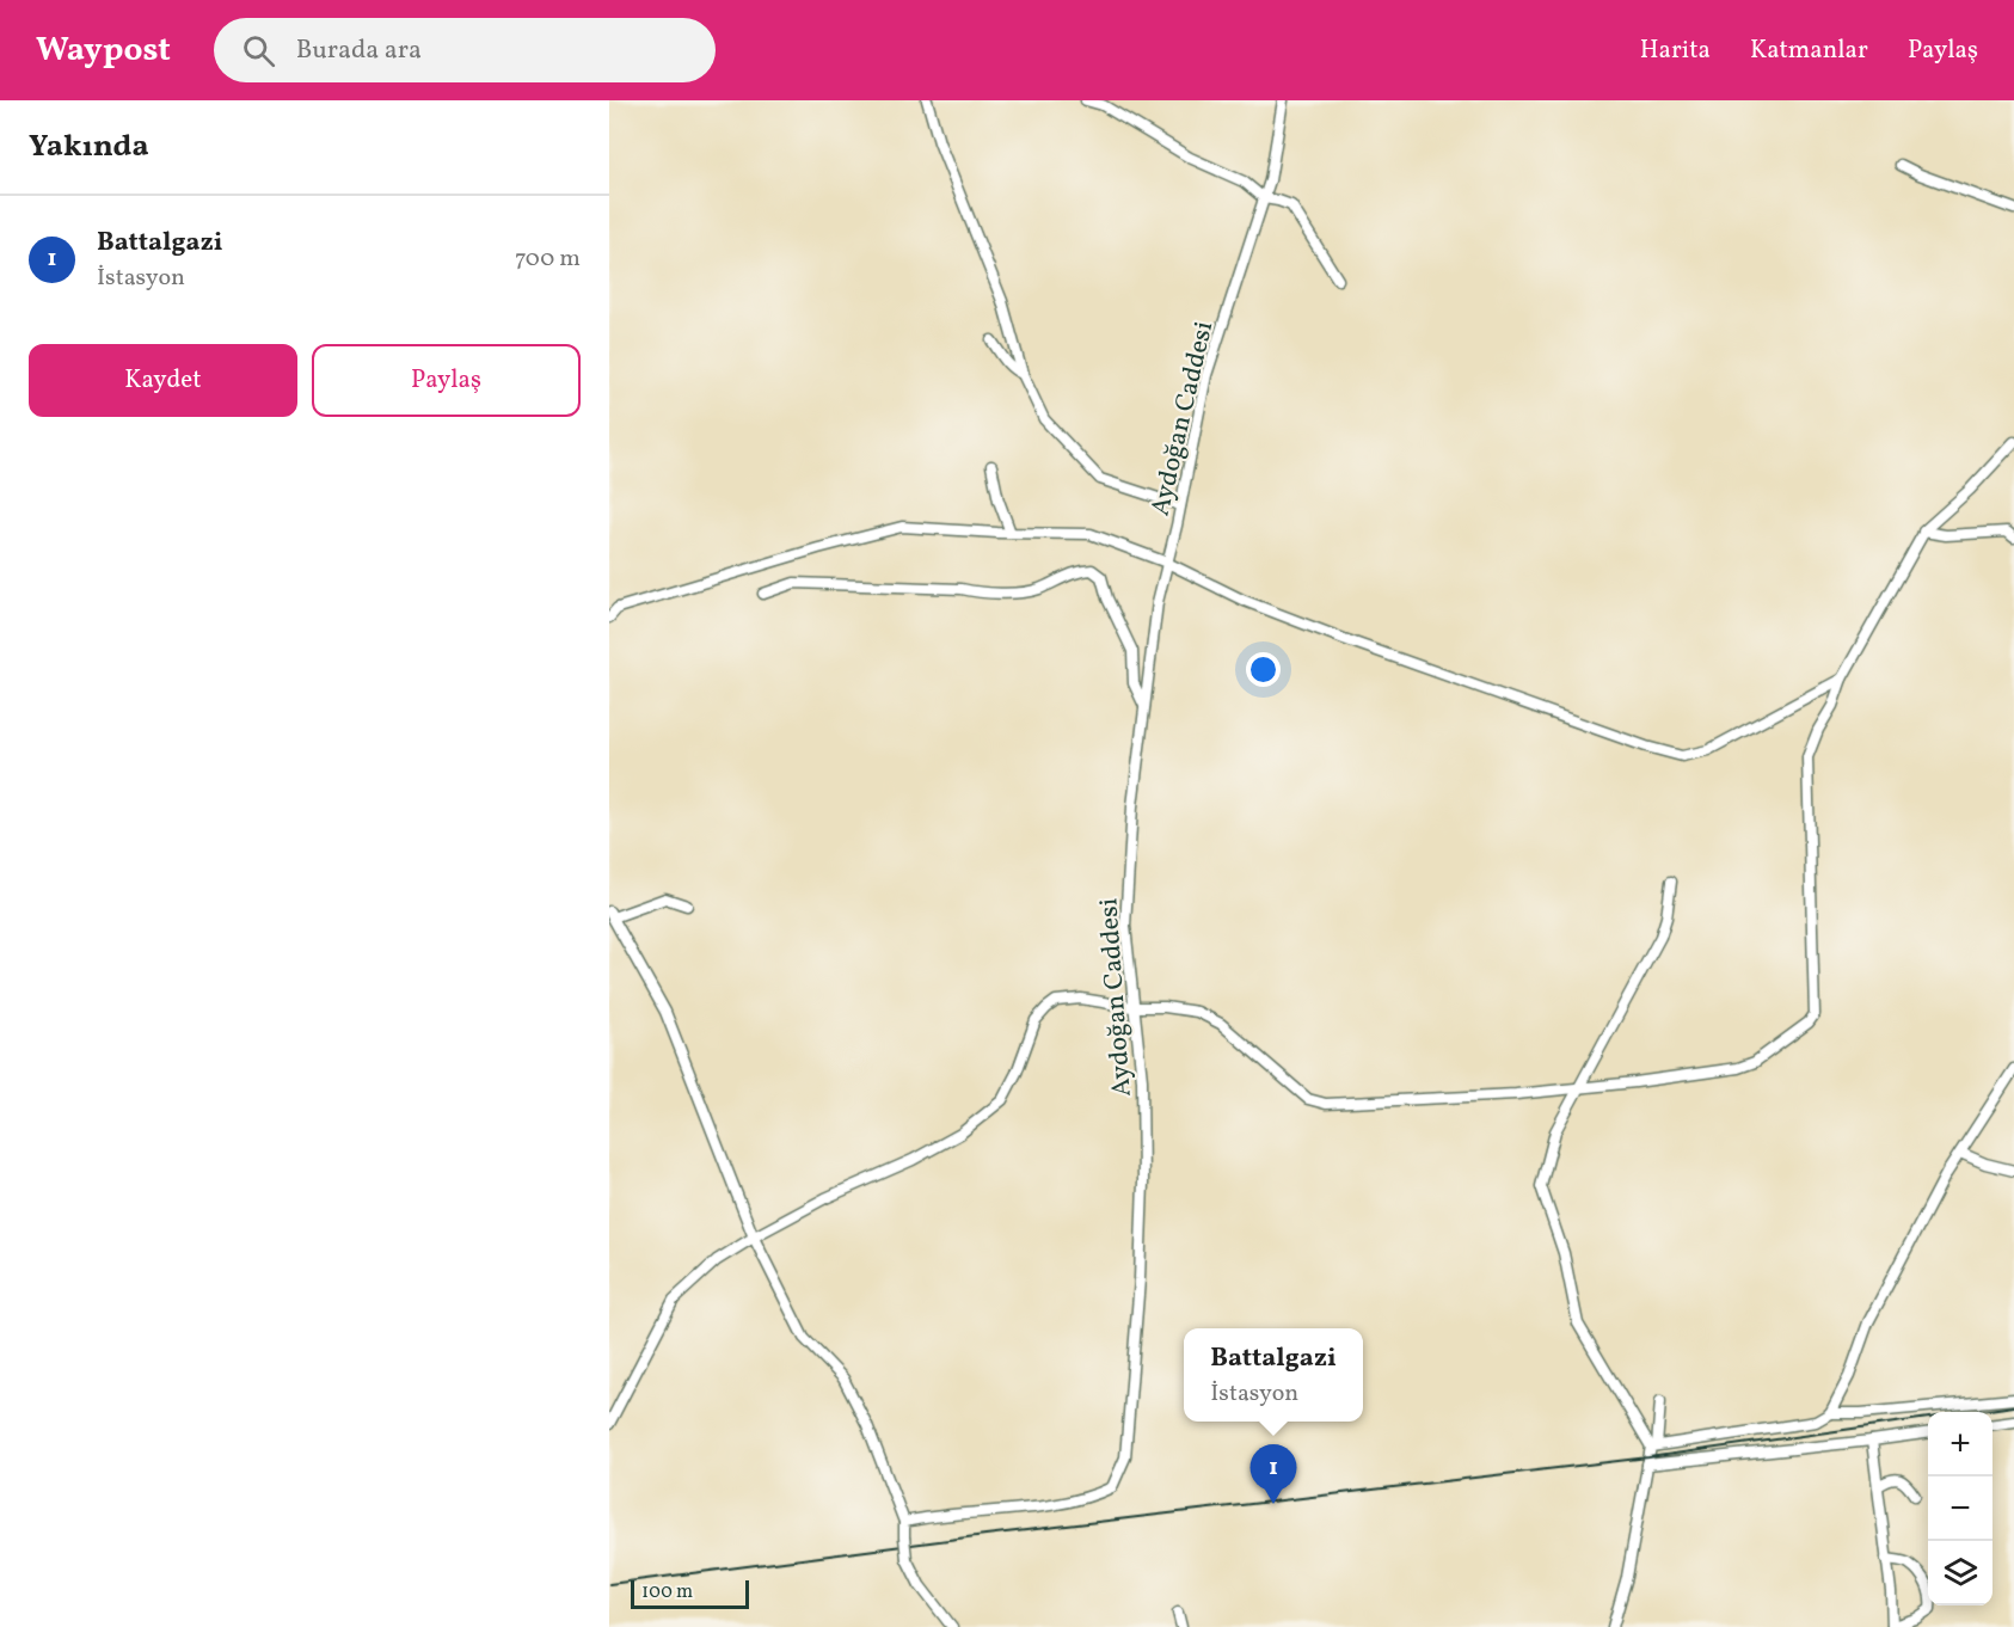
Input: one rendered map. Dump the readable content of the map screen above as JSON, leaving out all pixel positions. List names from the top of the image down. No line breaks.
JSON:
{"streets":{"street":["Aydoğan Caddesi"]},"scale_bar":"100 m","page":{"header":"Waypost","search":"Burada ara","nav":["Harita","Katmanlar","Paylaş"],"heading":"Yakında","list":[{"mark":"1","name":"Battalgazi","note":"İstasyon","value":"700 m"}],"buttons":["Kaydet","Paylaş"],"popup":["Battalgazi","İstasyon"],"map_buttons":["+","−"],"pins":"1","scale":"100 m"}}
